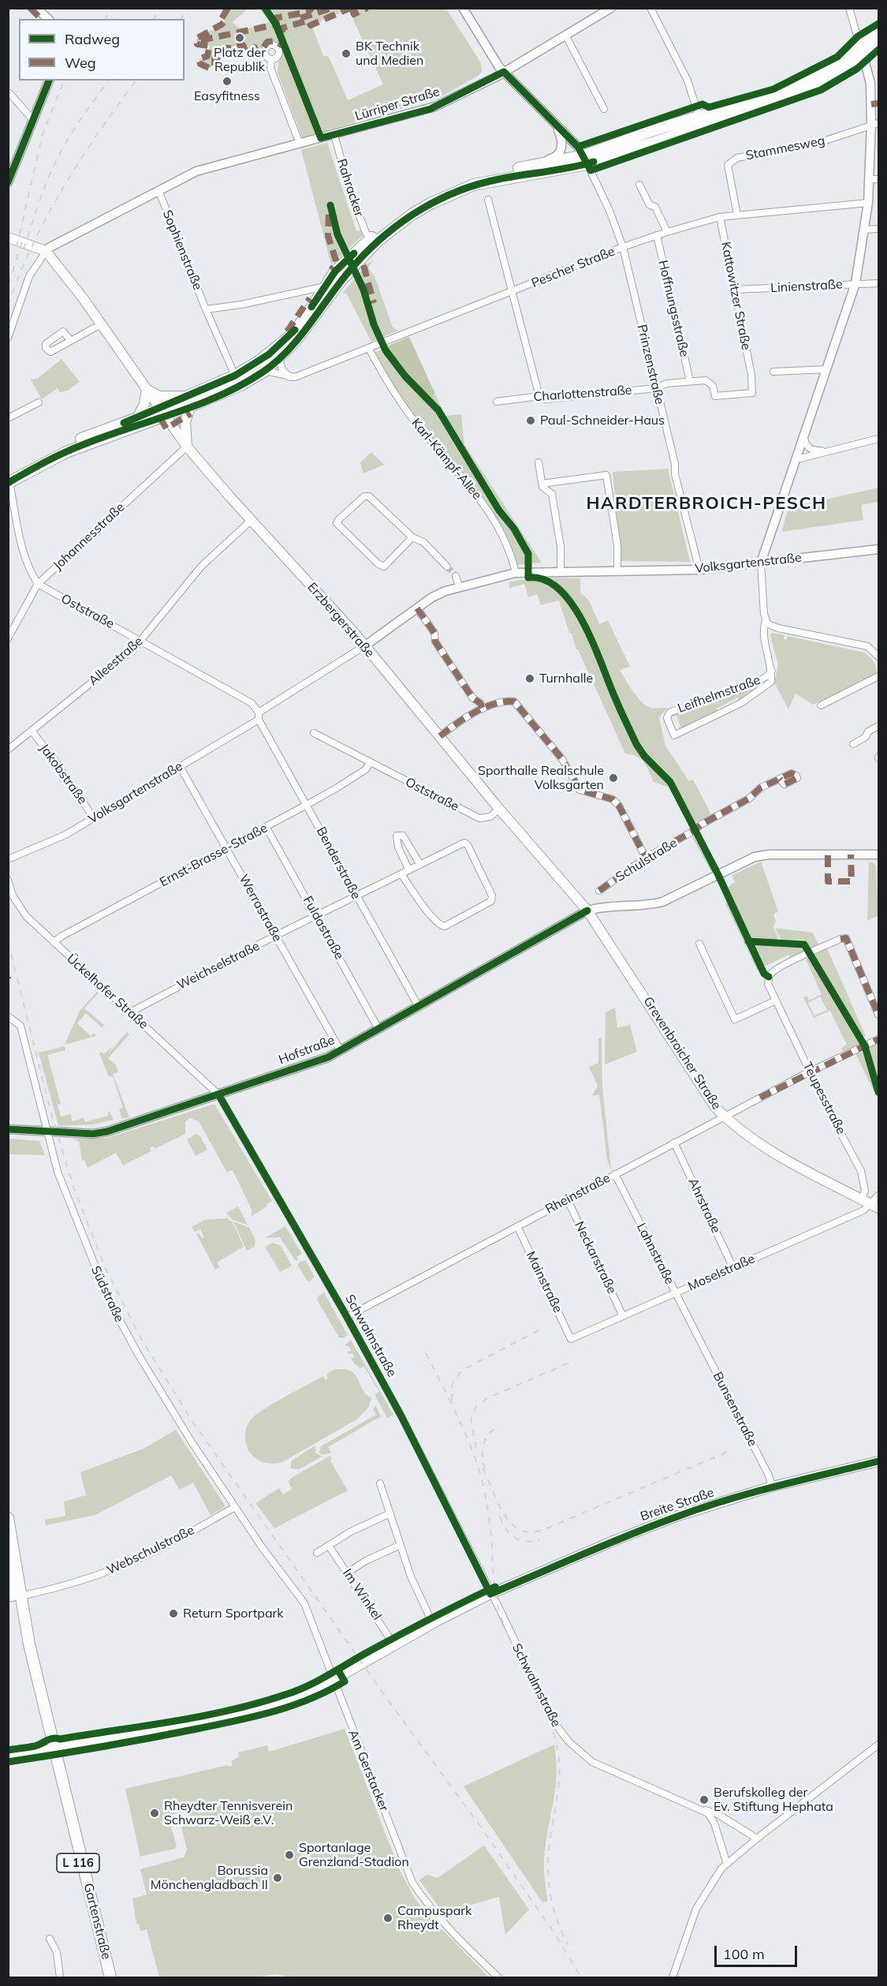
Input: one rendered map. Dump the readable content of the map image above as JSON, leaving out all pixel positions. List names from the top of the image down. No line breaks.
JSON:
{"streets":{"main road":["Erzbergerstraße","Grevenbroicher Straße","Breite Straße","L 116","Gartenstraße"],"street":["Lürriper Straße","Stammesweg","Rahracker","Sophienstraße","Pescher Straße","Linienstraße","Kattowitzer Straße","Hoffnungsstraße","Prinzenstraße","Charlottenstraße","Karl-Kämpf-Allee","Johannesstraße","Volksgartenstraße","Oststraße","Alleestraße","Leifhelmstraße","Jakobstraße","Ernst-Brasse-Straße","Schulstraße","Benderstraße","Werrastraße","Fuldastraße","Weichselstraße","Ückelhofer Straße","Hofstraße","Teupesstraße","Rheinstraße","Ahrstraße","Lahnstraße","Neckarstraße","Moselstraße","Mainstraße","Südstraße","Schwalmstraße","Bunsenstraße","Webschulstraße","Im Winkel","Am Gerstacker"]},"crossings":[["Lürriper Straße","Rahracker"],["Lürriper Straße","Sophienstraße"],["Lürriper Straße","Erzbergerstraße"],["Stammesweg","Pescher Straße"],["Pescher Straße","Kattowitzer Straße"],["Pescher Straße","Hoffnungsstraße"],["Pescher Straße","Prinzenstraße"],["Pescher Straße","Karl-Kämpf-Allee"],["Linienstraße","Kattowitzer Straße"],["Kattowitzer Straße","Charlottenstraße"],["Hoffnungsstraße","Charlottenstraße"],["Prinzenstraße","Charlottenstraße"],["Prinzenstraße","Volksgartenstraße"],["Karl-Kämpf-Allee","Volksgartenstraße"],["Johannesstraße","Oststraße"],["Johannesstraße","Erzbergerstraße"],["Volksgartenstraße","Oststraße"],["Volksgartenstraße","Erzbergerstraße"],["Volksgartenstraße","Jakobstraße"],["Volksgartenstraße","Benderstraße"],["Volksgartenstraße","Werrastraße"],["Oststraße","Erzbergerstraße"],["Oststraße","Alleestraße"],["Oststraße","Ernst-Brasse-Straße"],["Oststraße","Benderstraße"],["Erzbergerstraße","Alleestraße"],["Erzbergerstraße","Hofstraße"],["Erzbergerstraße","Grevenbroicher Straße"],["Alleestraße","Jakobstraße"],["Ernst-Brasse-Straße","Benderstraße"],["Ernst-Brasse-Straße","Werrastraße"],["Ernst-Brasse-Straße","Fuldastraße"],["Ernst-Brasse-Straße","Ückelhofer Straße"],["Benderstraße","Weichselstraße"],["Benderstraße","Hofstraße"],["Werrastraße","Weichselstraße"],["Werrastraße","Hofstraße"],["Fuldastraße","Weichselstraße"],["Fuldastraße","Hofstraße"],["Weichselstraße","Ückelhofer Straße"],["Ückelhofer Straße","Hofstraße"],["Ückelhofer Straße","Schwalmstraße"],["Hofstraße","Grevenbroicher Straße"],["Hofstraße","Südstraße"],["Hofstraße","Schwalmstraße"],["Grevenbroicher Straße","Teupesstraße"],["Grevenbroicher Straße","Rheinstraße"],["Grevenbroicher Straße","Moselstraße"],["Teupesstraße","Rheinstraße"],["Teupesstraße","Moselstraße"],["Rheinstraße","Ahrstraße"],["Rheinstraße","Lahnstraße"],["Rheinstraße","Neckarstraße"],["Rheinstraße","Mainstraße"],["Rheinstraße","Schwalmstraße"],["Ahrstraße","Moselstraße"],["Lahnstraße","Moselstraße"],["Lahnstraße","Bunsenstraße"],["Neckarstraße","Moselstraße"],["Moselstraße","Mainstraße"],["Südstraße","Webschulstraße"],["Südstraße","Am Gerstacker"],["Schwalmstraße","Breite Straße"],["Bunsenstraße","Breite Straße"],["Breite Straße","Im Winkel"],["Breite Straße","Am Gerstacker"],["Breite Straße","Gartenstraße"],["Webschulstraße","L 116"],["Webschulstraße","Gartenstraße"],["L 116","Gartenstraße"]],"districts":["HARDTERBROICH-PESCH"],"places":["Platz der Republik","BK Technik und Medien","Easyfitness","Paul-Schneider-Haus","Turnhalle","Sporthalle Realschule Volksgarten","Return Sportpark","Berufskolleg der Ev. Stiftung Hephata","Rheydter Tennisverein Schwarz-Weiß e.V.","Sportanlage Grenzland-Stadion","Borussia Mönchengladbach II","Campuspark Rheydt"],"legend":["Radweg","Weg"],"scale_bar":"100 m"}
